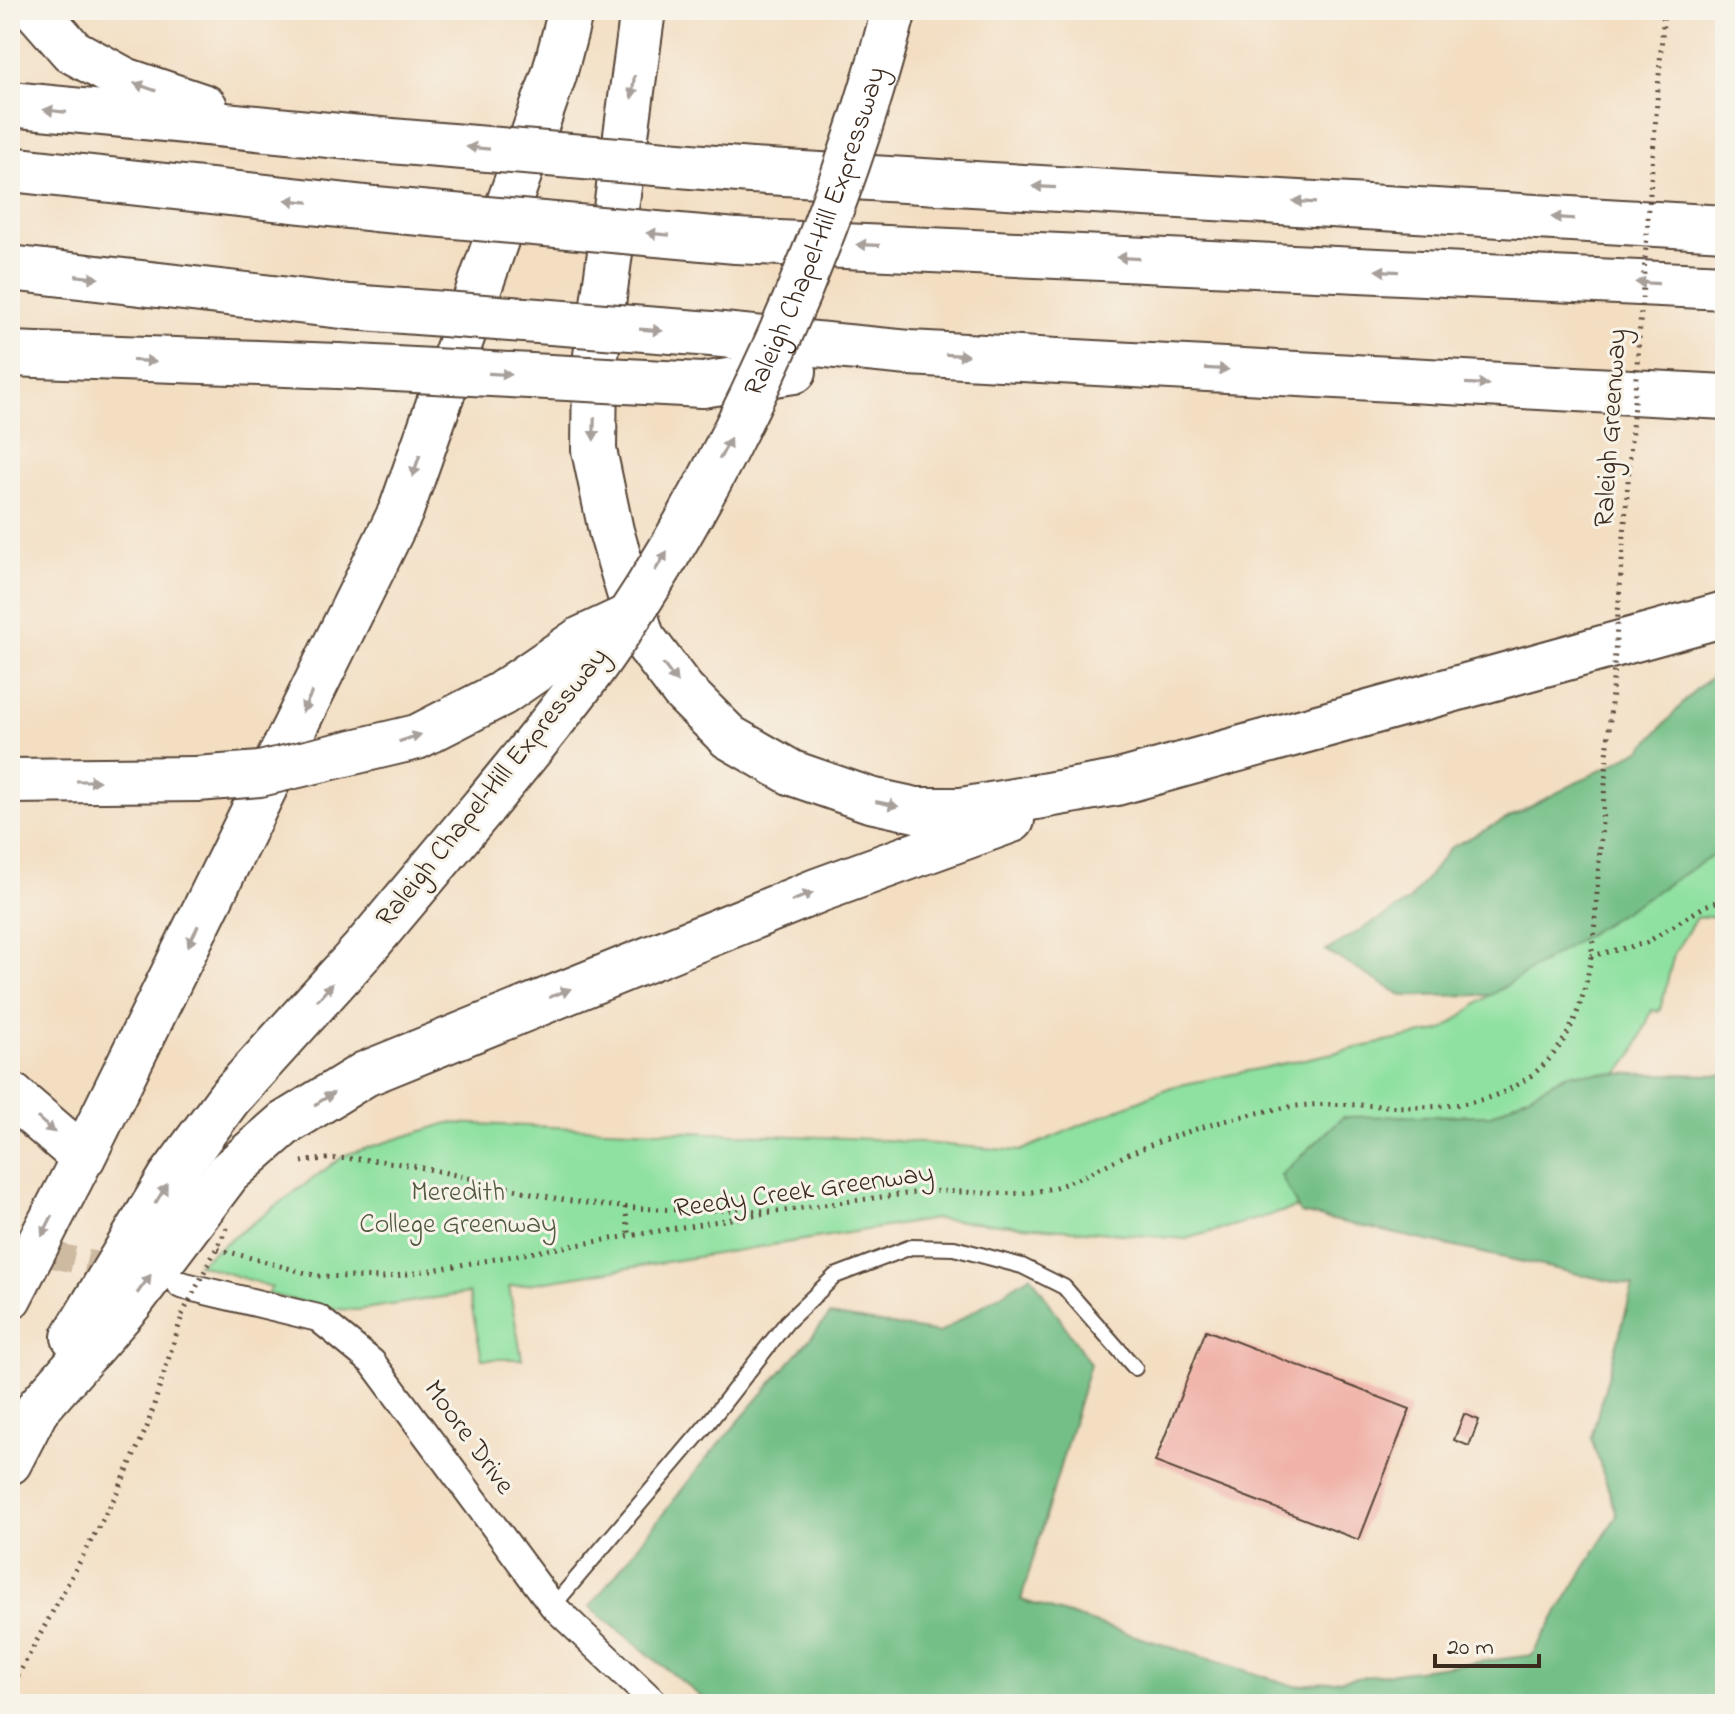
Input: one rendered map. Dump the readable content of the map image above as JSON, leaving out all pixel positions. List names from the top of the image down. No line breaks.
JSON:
{"streets":{"highway":["Raleigh Chapel–Hill Expressway"],"street":["Moore Drive"],"path":["Raleigh Greenway","Reedy Creek Greenway"]},"crossings":[["Raleigh Greenway","Reedy Creek Greenway"]],"parks":["Meredith College Greenway"],"scale_bar":"20 m"}
